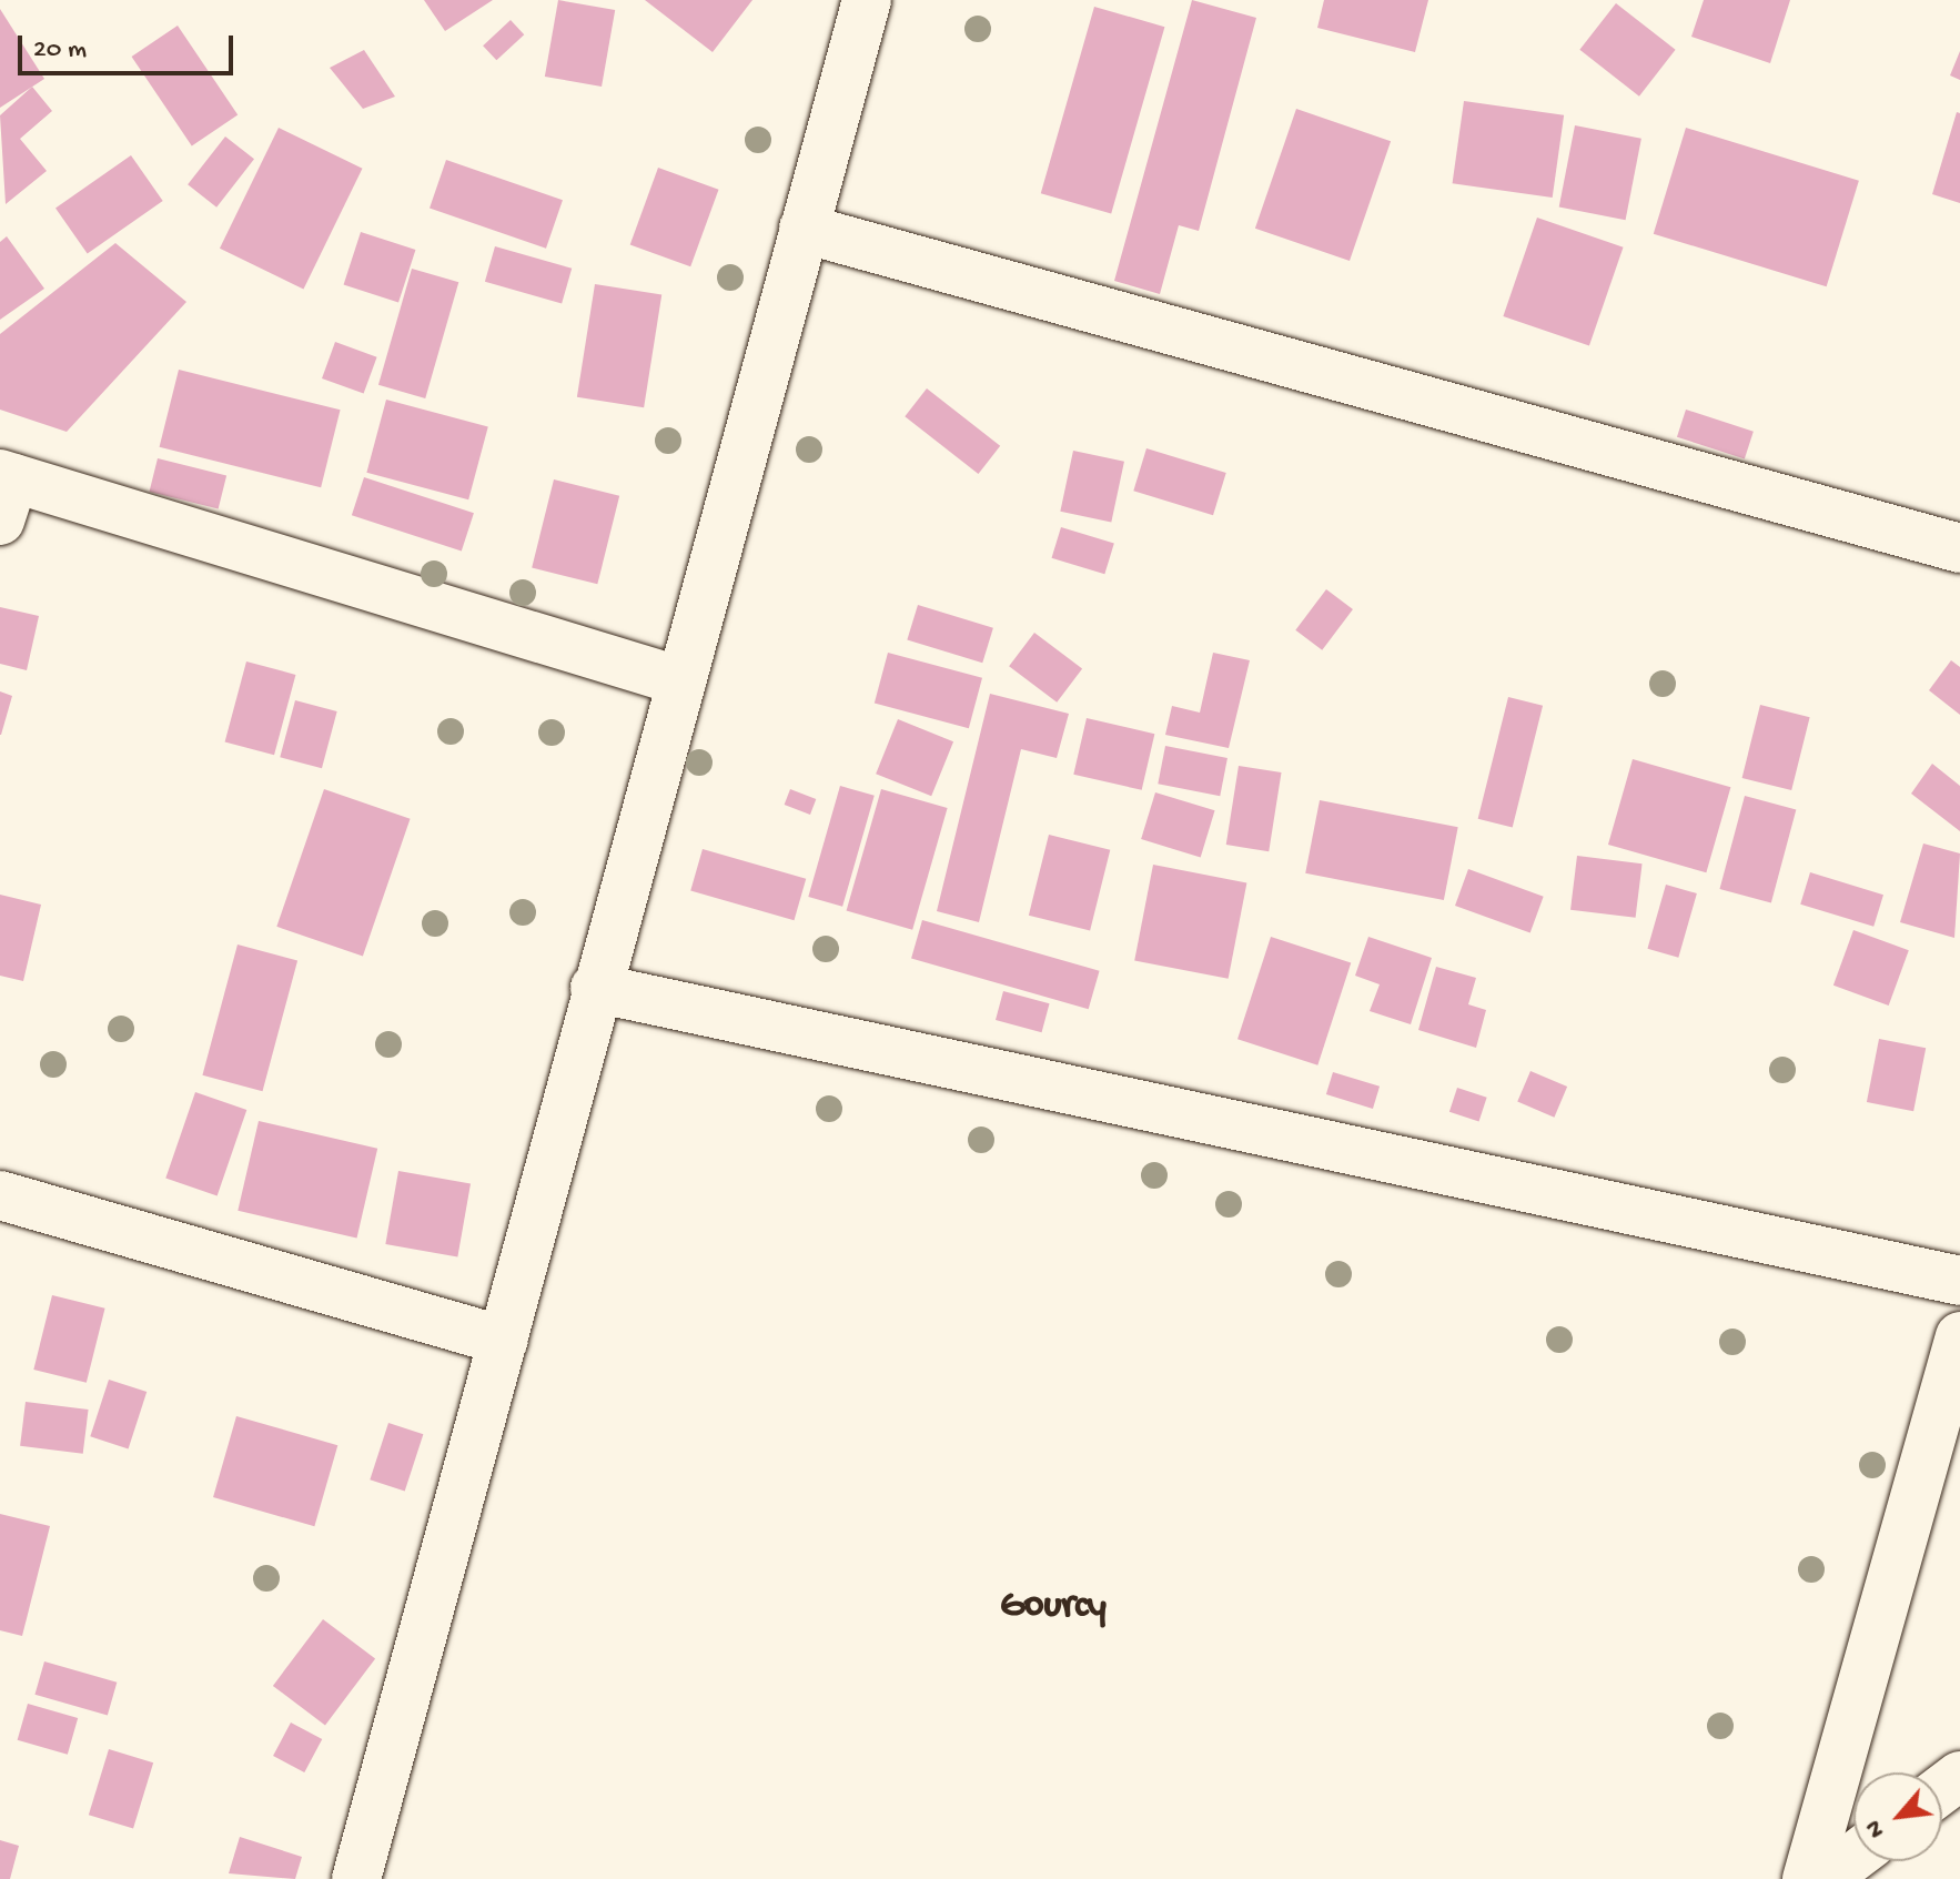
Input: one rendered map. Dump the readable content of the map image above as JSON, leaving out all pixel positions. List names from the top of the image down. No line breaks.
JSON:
{"districts":["Gourcy"],"scale_bar":"20 m","north":"bottom left"}
